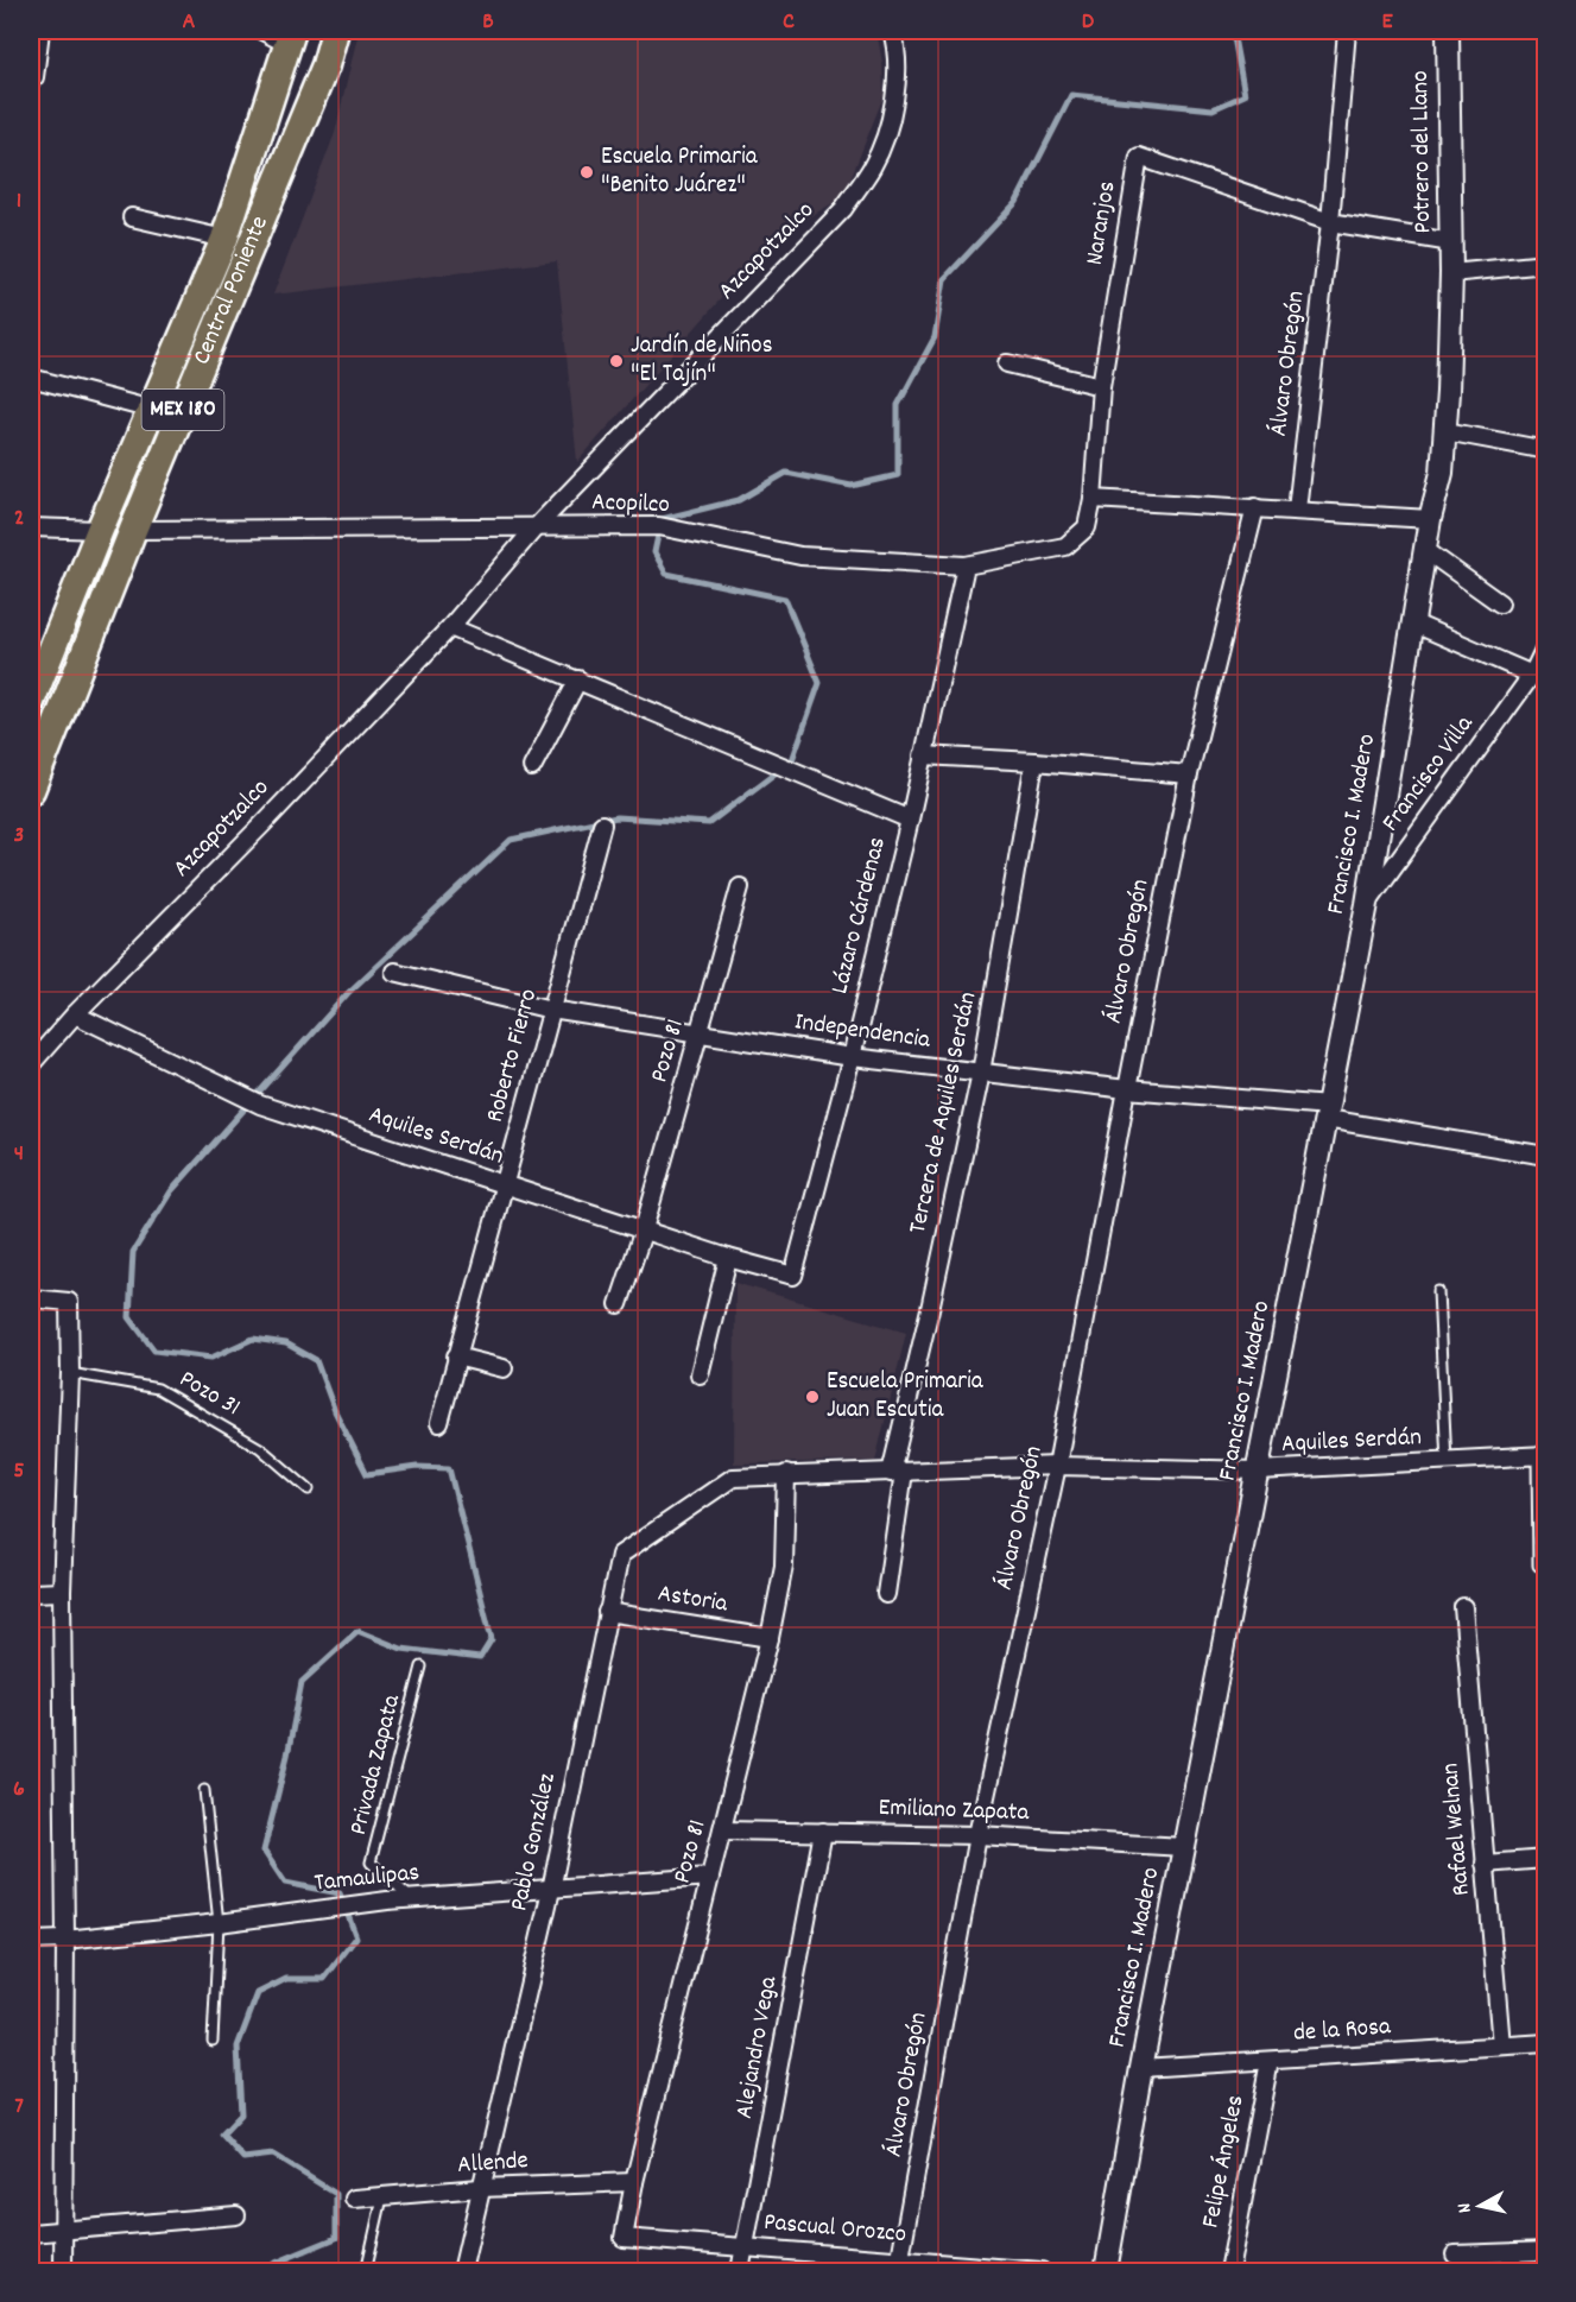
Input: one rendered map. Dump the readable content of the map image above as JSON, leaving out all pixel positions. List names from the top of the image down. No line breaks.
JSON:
{"streets":{"main road":["Central Poniente","MEX 180"],"street":["Potrero del Llano","Naranjos","Azcapotzalco","Álvaro Obregón","Acopilco","Francisco Villa","Francisco I. Madero","Lázaro Cárdenas","Independencia","Pozo 81","Roberto Fierro","Tercera de Aquiles Serdán","Aquiles Serdán","Astoria","Emiliano Zapata","Rafael Welnan","Pablo González","Tamaulipas","de la Rosa","Alejandro Vega","Felipe Ángeles","Allende","Pascual Orozco"],"lane":["Pozo 31","Privada Zapata"]},"crossings":[["Potrero del Llano","Naranjos"],["Potrero del Llano","Francisco I. Madero"],["Naranjos","Álvaro Obregón"],["Naranjos","Acopilco"],["Azcapotzalco","Acopilco"],["Azcapotzalco","Aquiles Serdán"],["Central Poniente","Acopilco"],["Álvaro Obregón","Independencia"],["Álvaro Obregón","Aquiles Serdán"],["Álvaro Obregón","Emiliano Zapata"],["Álvaro Obregón","Pascual Orozco"],["Acopilco","Lázaro Cárdenas"],["Francisco Villa","Francisco I. Madero"],["Francisco I. Madero","Independencia"],["Francisco I. Madero","Aquiles Serdán"],["Francisco I. Madero","Emiliano Zapata"],["Francisco I. Madero","de la Rosa"],["Lázaro Cárdenas","Independencia"],["Lázaro Cárdenas","Aquiles Serdán"],["Independencia","Pozo 81"],["Independencia","Roberto Fierro"],["Independencia","Tercera de Aquiles Serdán"],["Pozo 81","Aquiles Serdán"],["Pozo 81","Astoria"],["Pozo 81","Emiliano Zapata"],["Pozo 81","Tamaulipas"],["Pozo 81","Allende"],["Pozo 81","Pascual Orozco"],["Roberto Fierro","Aquiles Serdán"],["Tercera de Aquiles Serdán","Aquiles Serdán"],["Aquiles Serdán","Pablo González"],["Astoria","Pablo González"],["Privada Zapata","Tamaulipas"],["Emiliano Zapata","Alejandro Vega"],["Rafael Welnan","de la Rosa"],["Pablo González","Tamaulipas"],["Pablo González","Allende"],["de la Rosa","Felipe Ángeles"],["Alejandro Vega","Pascual Orozco"]],"places":["Escuela Primaria \"Benito Juárez\"","Jardín de Niños \"El Tajín\"","Escuela Primaria Juan Escutia"],"north":"left","grid":{"columns":["A","B","C","D","E"],"rows":["1","2","3","4","5","6","7"]}}
